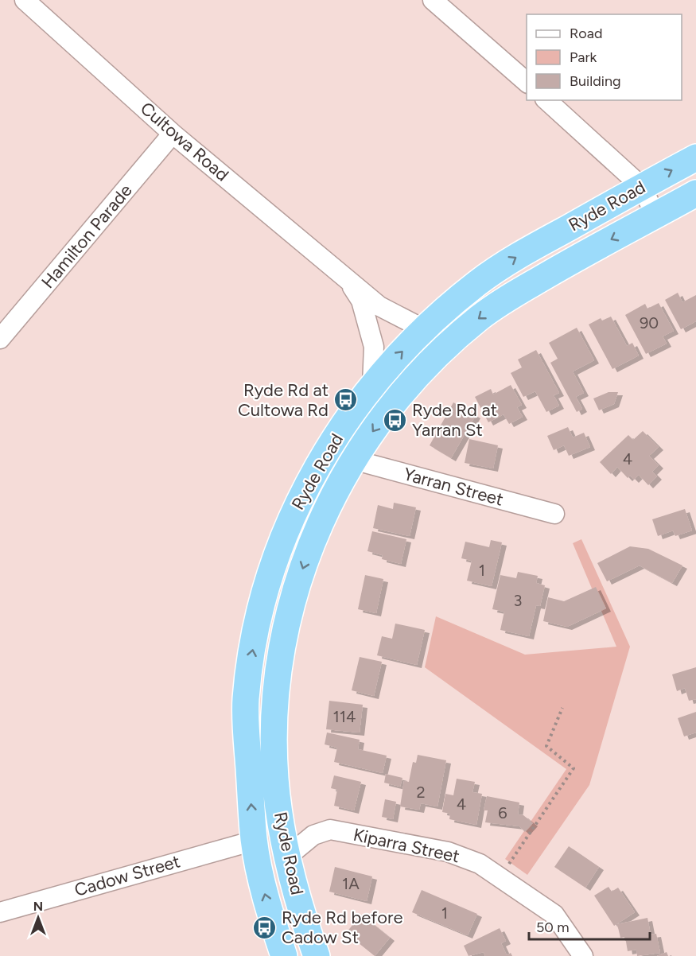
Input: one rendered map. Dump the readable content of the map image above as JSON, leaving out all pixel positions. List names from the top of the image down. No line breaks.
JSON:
{"streets":{"highway":["Ryde Road"],"street":["Cultowa Road","Hamilton Parade","Yarran Street","Kiparra Street","Cadow Street"]},"crossings":[["Cultowa Road","Ryde Road"],["Cultowa Road","Hamilton Parade"],["Ryde Road","Yarran Street"],["Ryde Road","Kiparra Street"],["Ryde Road","Cadow Street"]],"places":{"bus stop":["Ryde Rd at Cultowa Rd","Ryde Rd at Yarran St","Ryde Rd before Cadow St"]},"house_numbers":["90","4","1","3","114","2","4","6","1A","1"],"legend":["Road","Park","Building"],"scale_bar":"50 m","north":"top"}
